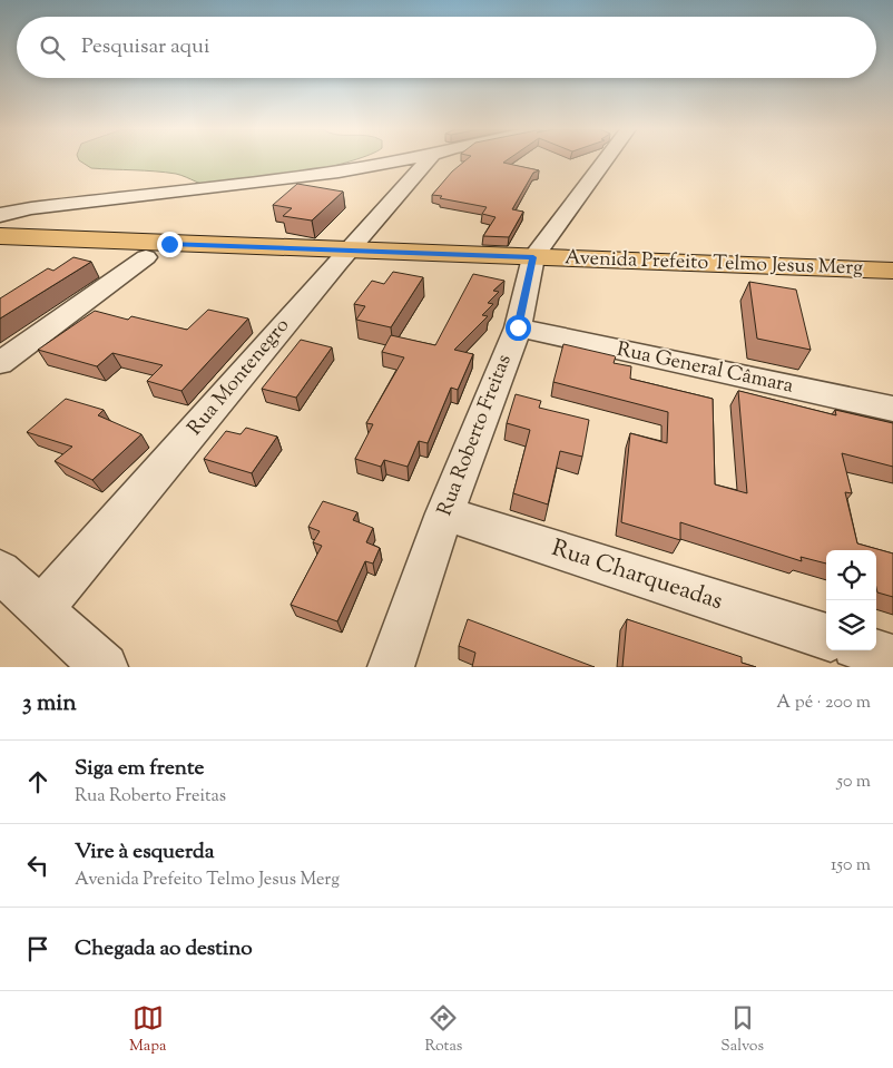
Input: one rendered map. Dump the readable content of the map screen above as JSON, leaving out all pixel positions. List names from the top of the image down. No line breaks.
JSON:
{"streets":{"main road":["Avenida Prefeito Telmo Jesus Merg"],"street":["Rua General Câmara","Rua Montenegro","Rua Roberto Freitas","Rua Charqueadas"]},"crossings":[["Avenida Prefeito Telmo Jesus Merg","Rua Montenegro"],["Avenida Prefeito Telmo Jesus Merg","Rua Roberto Freitas"],["Rua General Câmara","Rua Roberto Freitas"],["Rua Roberto Freitas","Rua Charqueadas"]],"page":{"search":"Pesquisar aqui","heading":["3 min","A pé · 200 m"],"list":[["Siga em frente","Rua Roberto Freitas","50 m"],["Vire à esquerda","Avenida Prefeito Telmo Jesus Merg","150 m"],"Chegada ao destino"],"nav":["Mapa","Rotas","Salvos"]}}
